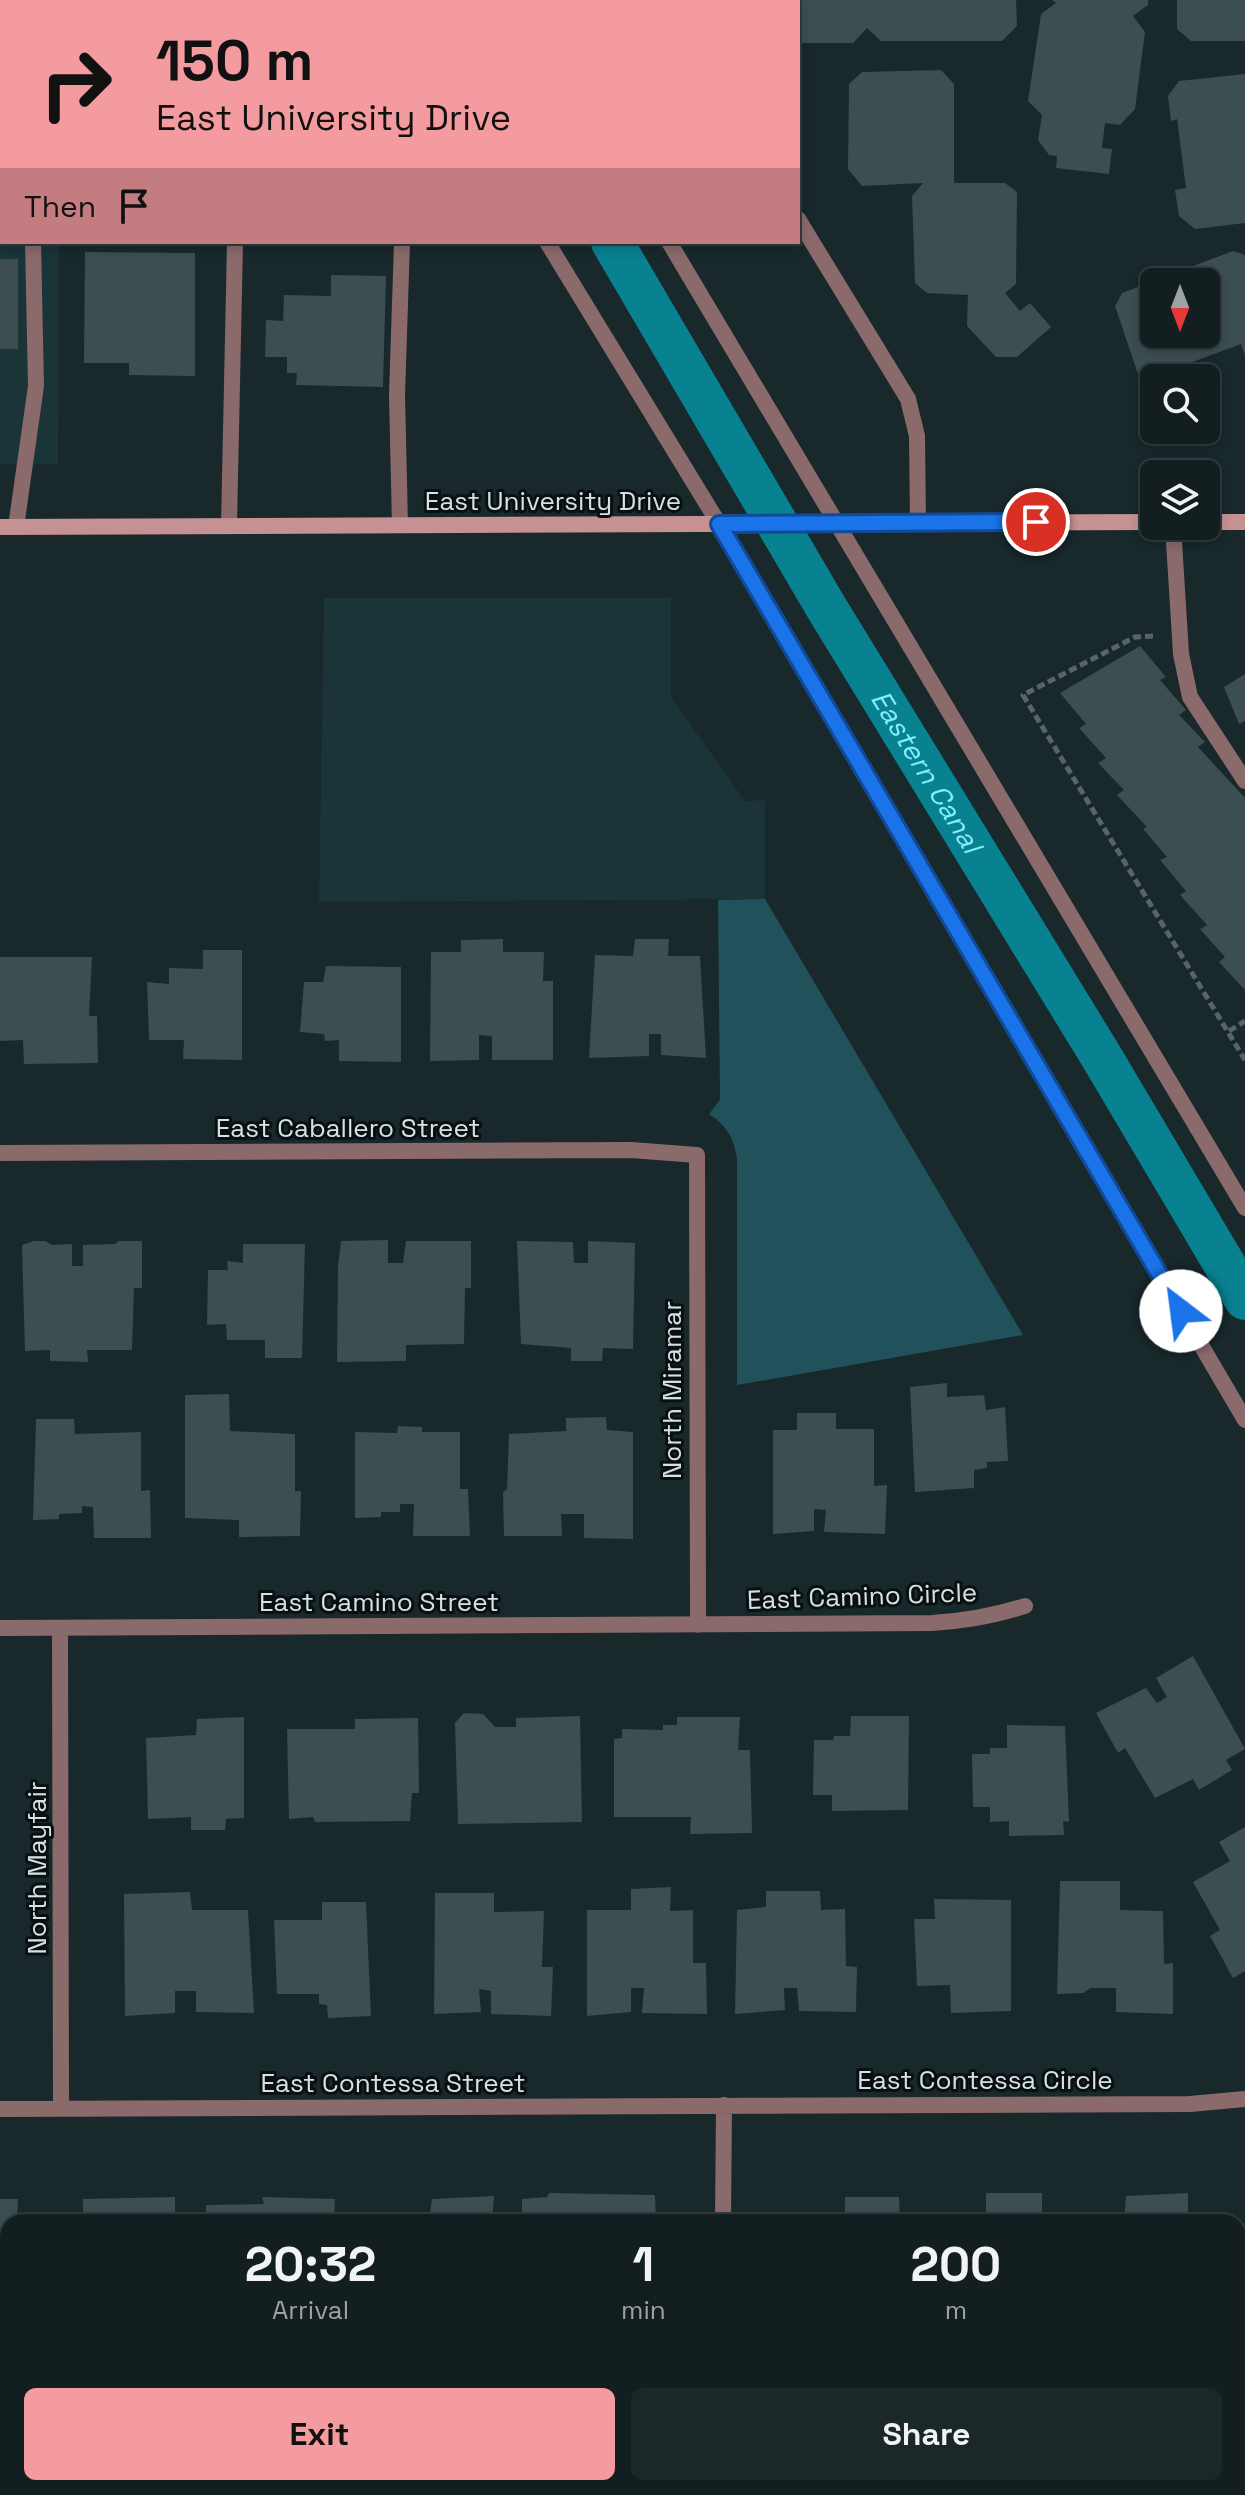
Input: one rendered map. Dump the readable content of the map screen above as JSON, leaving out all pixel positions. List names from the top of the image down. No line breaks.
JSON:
{"streets":{"main road":["East University Drive"],"street":["East Caballero Street","North Miramar","East Camino Circle","East Camino Street","North Mayfair","East Contessa Circle","East Contessa Street"]},"crossings":[["East Caballero Street","North Miramar"],["North Miramar","East Camino Circle"],["North Miramar","East Camino Street"],["East Camino Circle","East Camino Street"],["East Camino Street","North Mayfair"],["North Mayfair","East Contessa Street"],["East Contessa Circle","East Contessa Street"]],"water":["Eastern Canal"],"north":"bottom","page":{"turn":["150 m","East University Drive"],"then":"Then","eta":["20:32","Arrival","1","min","200","m"],"buttons":["Exit","Share"]}}
